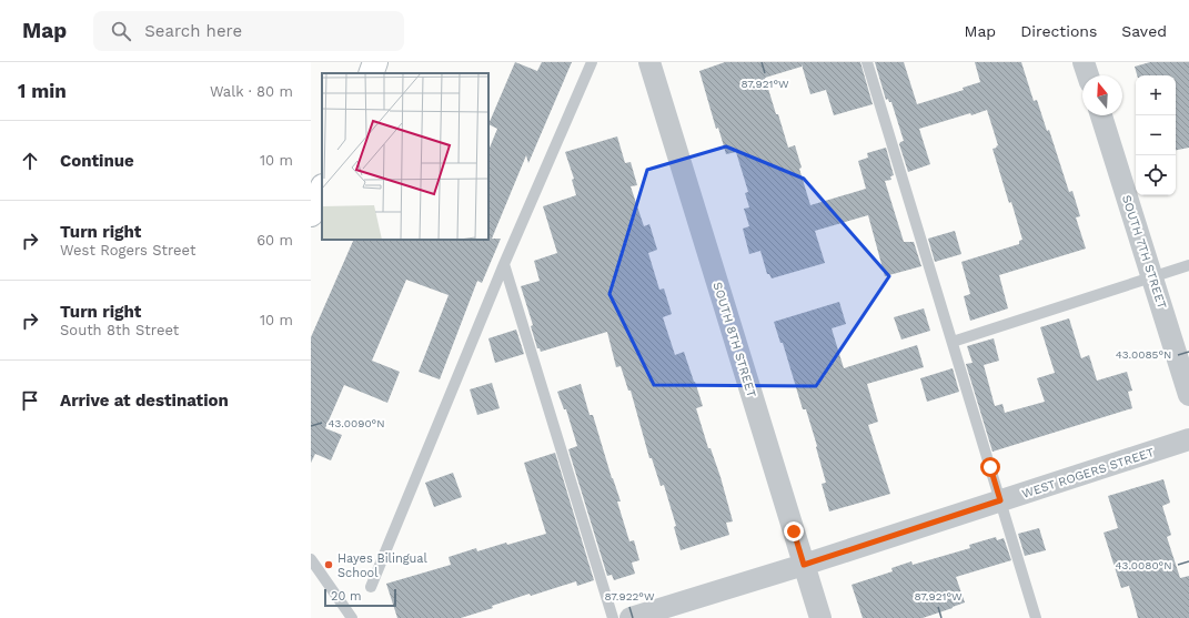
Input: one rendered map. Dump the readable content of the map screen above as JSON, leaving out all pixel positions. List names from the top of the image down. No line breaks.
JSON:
{"streets":{"street":["SOUTH 7TH STREET","SOUTH 8TH STREET","WEST ROGERS STREET"]},"crossings":[["SOUTH 8TH STREET","WEST ROGERS STREET"]],"places":["Hayes Bilingual School"],"scale_bar":"20 m","north":"top","page":{"header":"Map","search":"Search here","nav":["Map","Directions","Saved"],"heading":["1 min","Walk · 80 m"],"map_buttons":["+","−"],"list":[["Continue","10 m"],["Turn right","West Rogers Street","60 m"],["Turn right","South 8th Street","10 m"],"Arrive at destination"],"scale":"20 m"},"coordinates":["87.921°W","43.0085°N","43.0090°N","43.0080°N","87.922°W"]}
